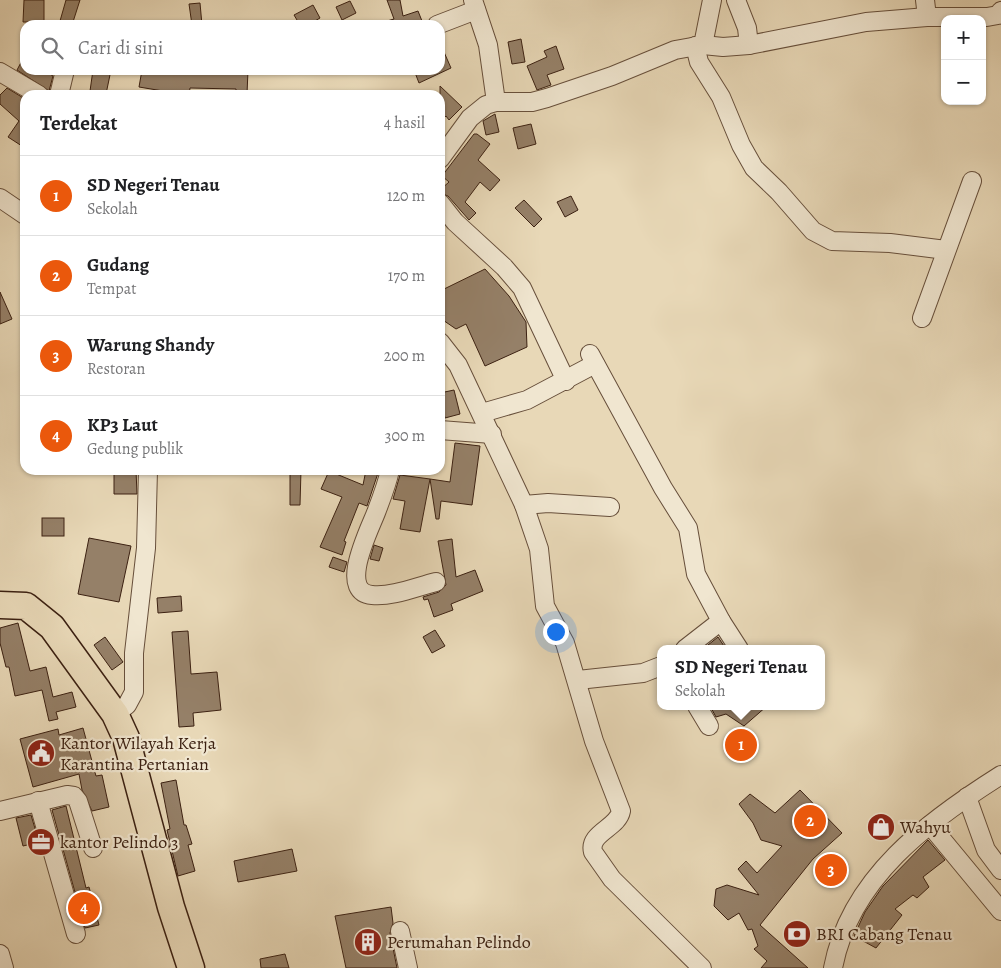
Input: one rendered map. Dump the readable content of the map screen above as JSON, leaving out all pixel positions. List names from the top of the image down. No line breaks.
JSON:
{"places":{"public building":["Kantor Wilayah Kerja Karantina Pertanian"],"shop":["Wahyu"],"office":["kantor Pelindo 3"],"bank":["BRI Cabang Tenau"],"building":["Perumahan Pelindo"]},"page":{"map_buttons":["+","−"],"search":"Cari di sini","heading":["Terdekat","4 hasil"],"list":[{"mark":"1","name":"SD Negeri Tenau","note":"Sekolah","value":"120 m"},{"mark":"2","name":"Gudang","note":"Tempat","value":"170 m"},{"mark":"3","name":"Warung Shandy","note":"Restoran","value":"200 m"},{"mark":"4","name":"KP3 Laut","note":"Gedung publik","value":"300 m"}],"popup":["SD Negeri Tenau","Sekolah"],"pins":["1","2","3","4"]}}
